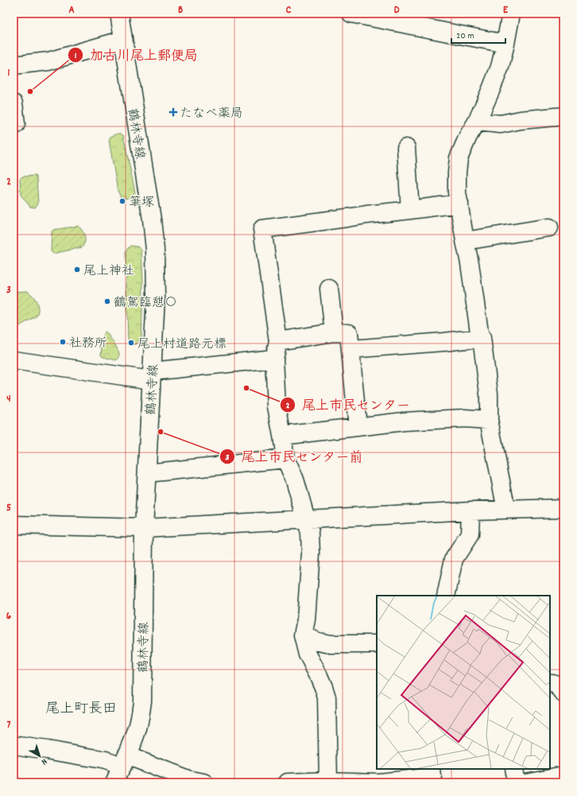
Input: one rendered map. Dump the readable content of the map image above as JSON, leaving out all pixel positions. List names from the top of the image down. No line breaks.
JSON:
{"streets":{"street":["鶴林寺線"]},"districts":["尾上町長田"],"places":{"other":["加古川尾上郵便局","筆塚","尾上神社","鶴駕臨憇〇","社務所","尾上村道路元標","尾上市民センター","尾上市民センター前"],"health":["たなべ薬局"]},"scale_bar":"20 m","north":"bottom right","grid":{"columns":["A","B","C","D","E"],"rows":["1","2","3","4","5","6","7"]}}
